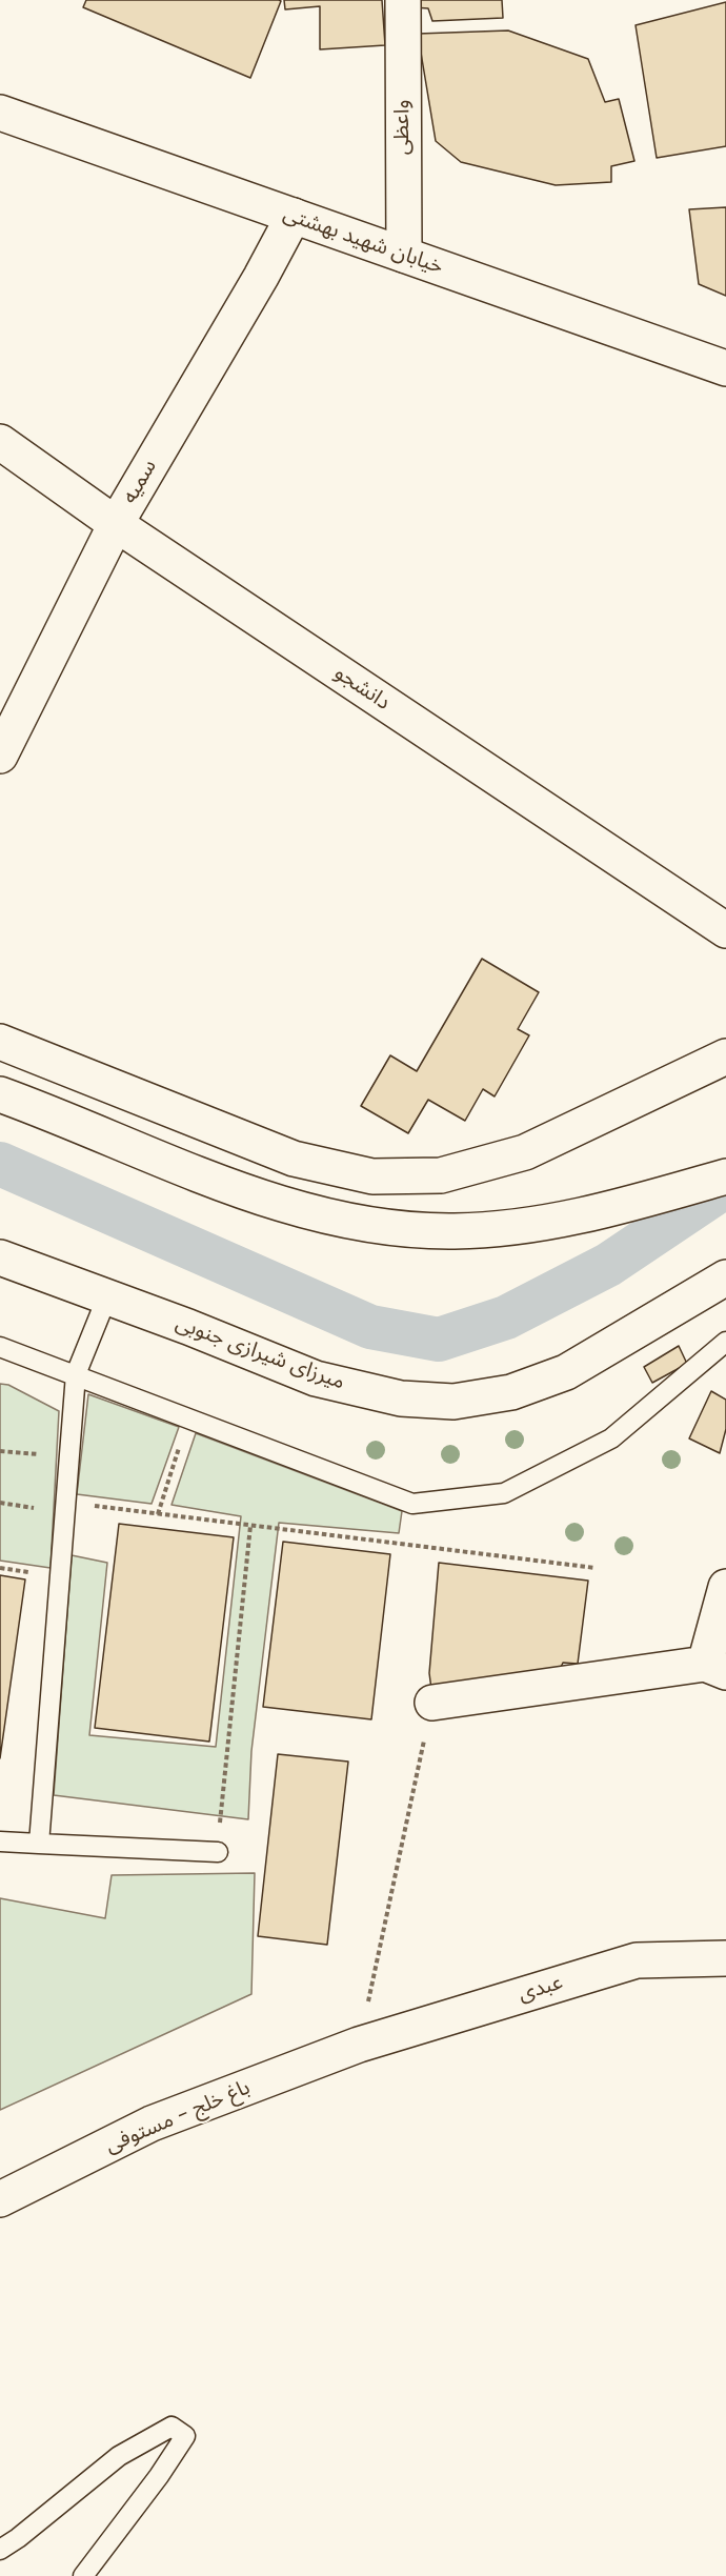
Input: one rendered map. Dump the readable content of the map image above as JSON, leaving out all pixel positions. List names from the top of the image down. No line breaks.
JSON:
{"streets":{"main road":["واعظی","خیابان شهید بهشتی","سمیه","دانشجو","میرزای شیرازی جنوبی","عبدی","باغ خلج - مستوفی"]},"crossings":[["واعظی","خیابان شهید بهشتی"],["خیابان شهید بهشتی","سمیه"],["سمیه","دانشجو"],["عبدی","باغ خلج - مستوفی"]]}
